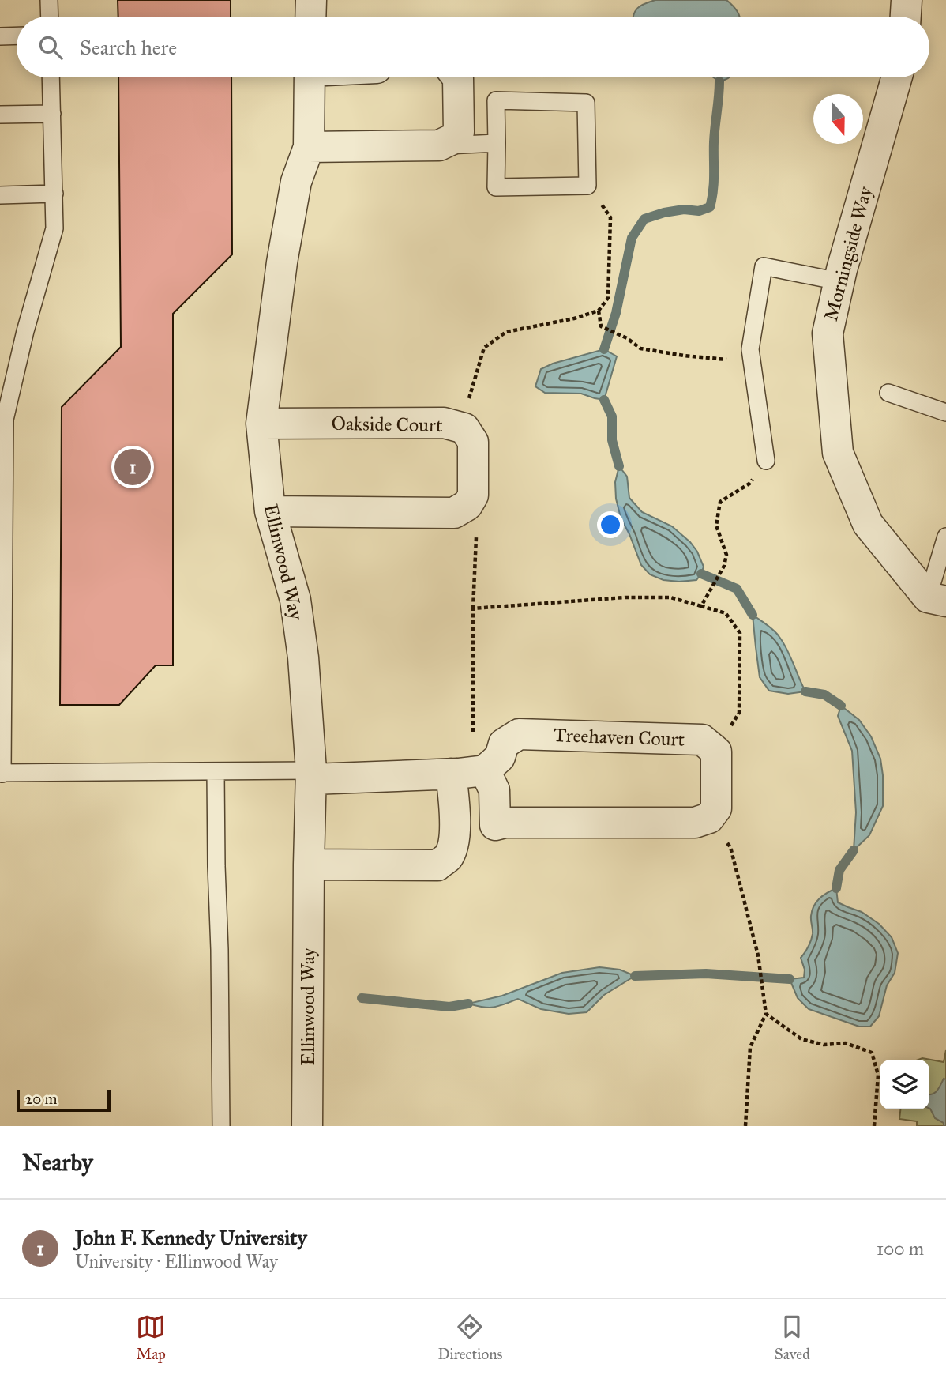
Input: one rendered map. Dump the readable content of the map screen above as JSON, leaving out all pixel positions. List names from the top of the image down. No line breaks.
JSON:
{"streets":{"street":["Morningside Way","Oakside Court","Ellinwood Way","Treehaven Court"]},"crossings":[["Oakside Court","Ellinwood Way"]],"scale_bar":"20 m","north":"bottom","page":{"search":"Search here","pins":"1","scale":"20 m","heading":"Nearby","list":[{"mark":"1","name":"John F. Kennedy University","note":"University · Ellinwood Way","value":"100 m"}],"nav":["Map","Directions","Saved"]}}
